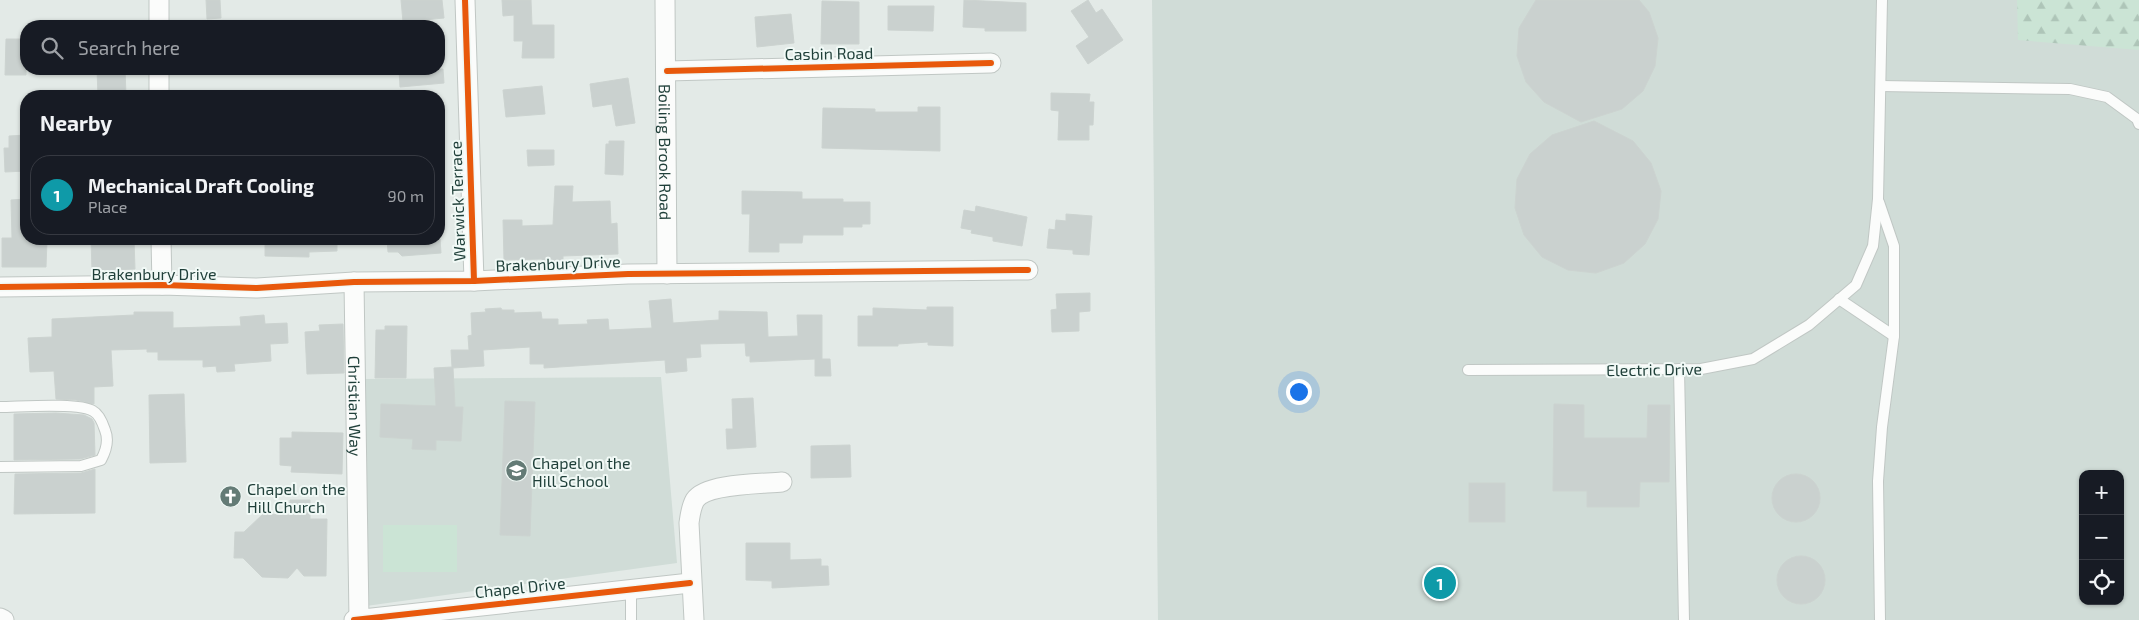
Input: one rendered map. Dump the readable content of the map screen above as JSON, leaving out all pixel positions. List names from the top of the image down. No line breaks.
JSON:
{"streets":{"street":["Casbin Road","Boiling Brook Road","Warwick Terrace","Brakenbury Drive","Christian Way","Chapel Drive"],"lane":["Electric Drive"]},"crossings":[["Casbin Road","Boiling Brook Road"],["Boiling Brook Road","Brakenbury Drive"],["Warwick Terrace","Brakenbury Drive"],["Brakenbury Drive","Christian Way"],["Christian Way","Chapel Drive"]],"places":{"school or university":["Chapel on the Hill School"],"church":["Chapel on the Hill Church"]},"page":{"search":"Search here","heading":"Nearby","list":[{"mark":"1","name":"Mechanical Draft Cooling","note":"Place","value":"90 m"}],"map_buttons":["+","−"],"pins":"1"}}
